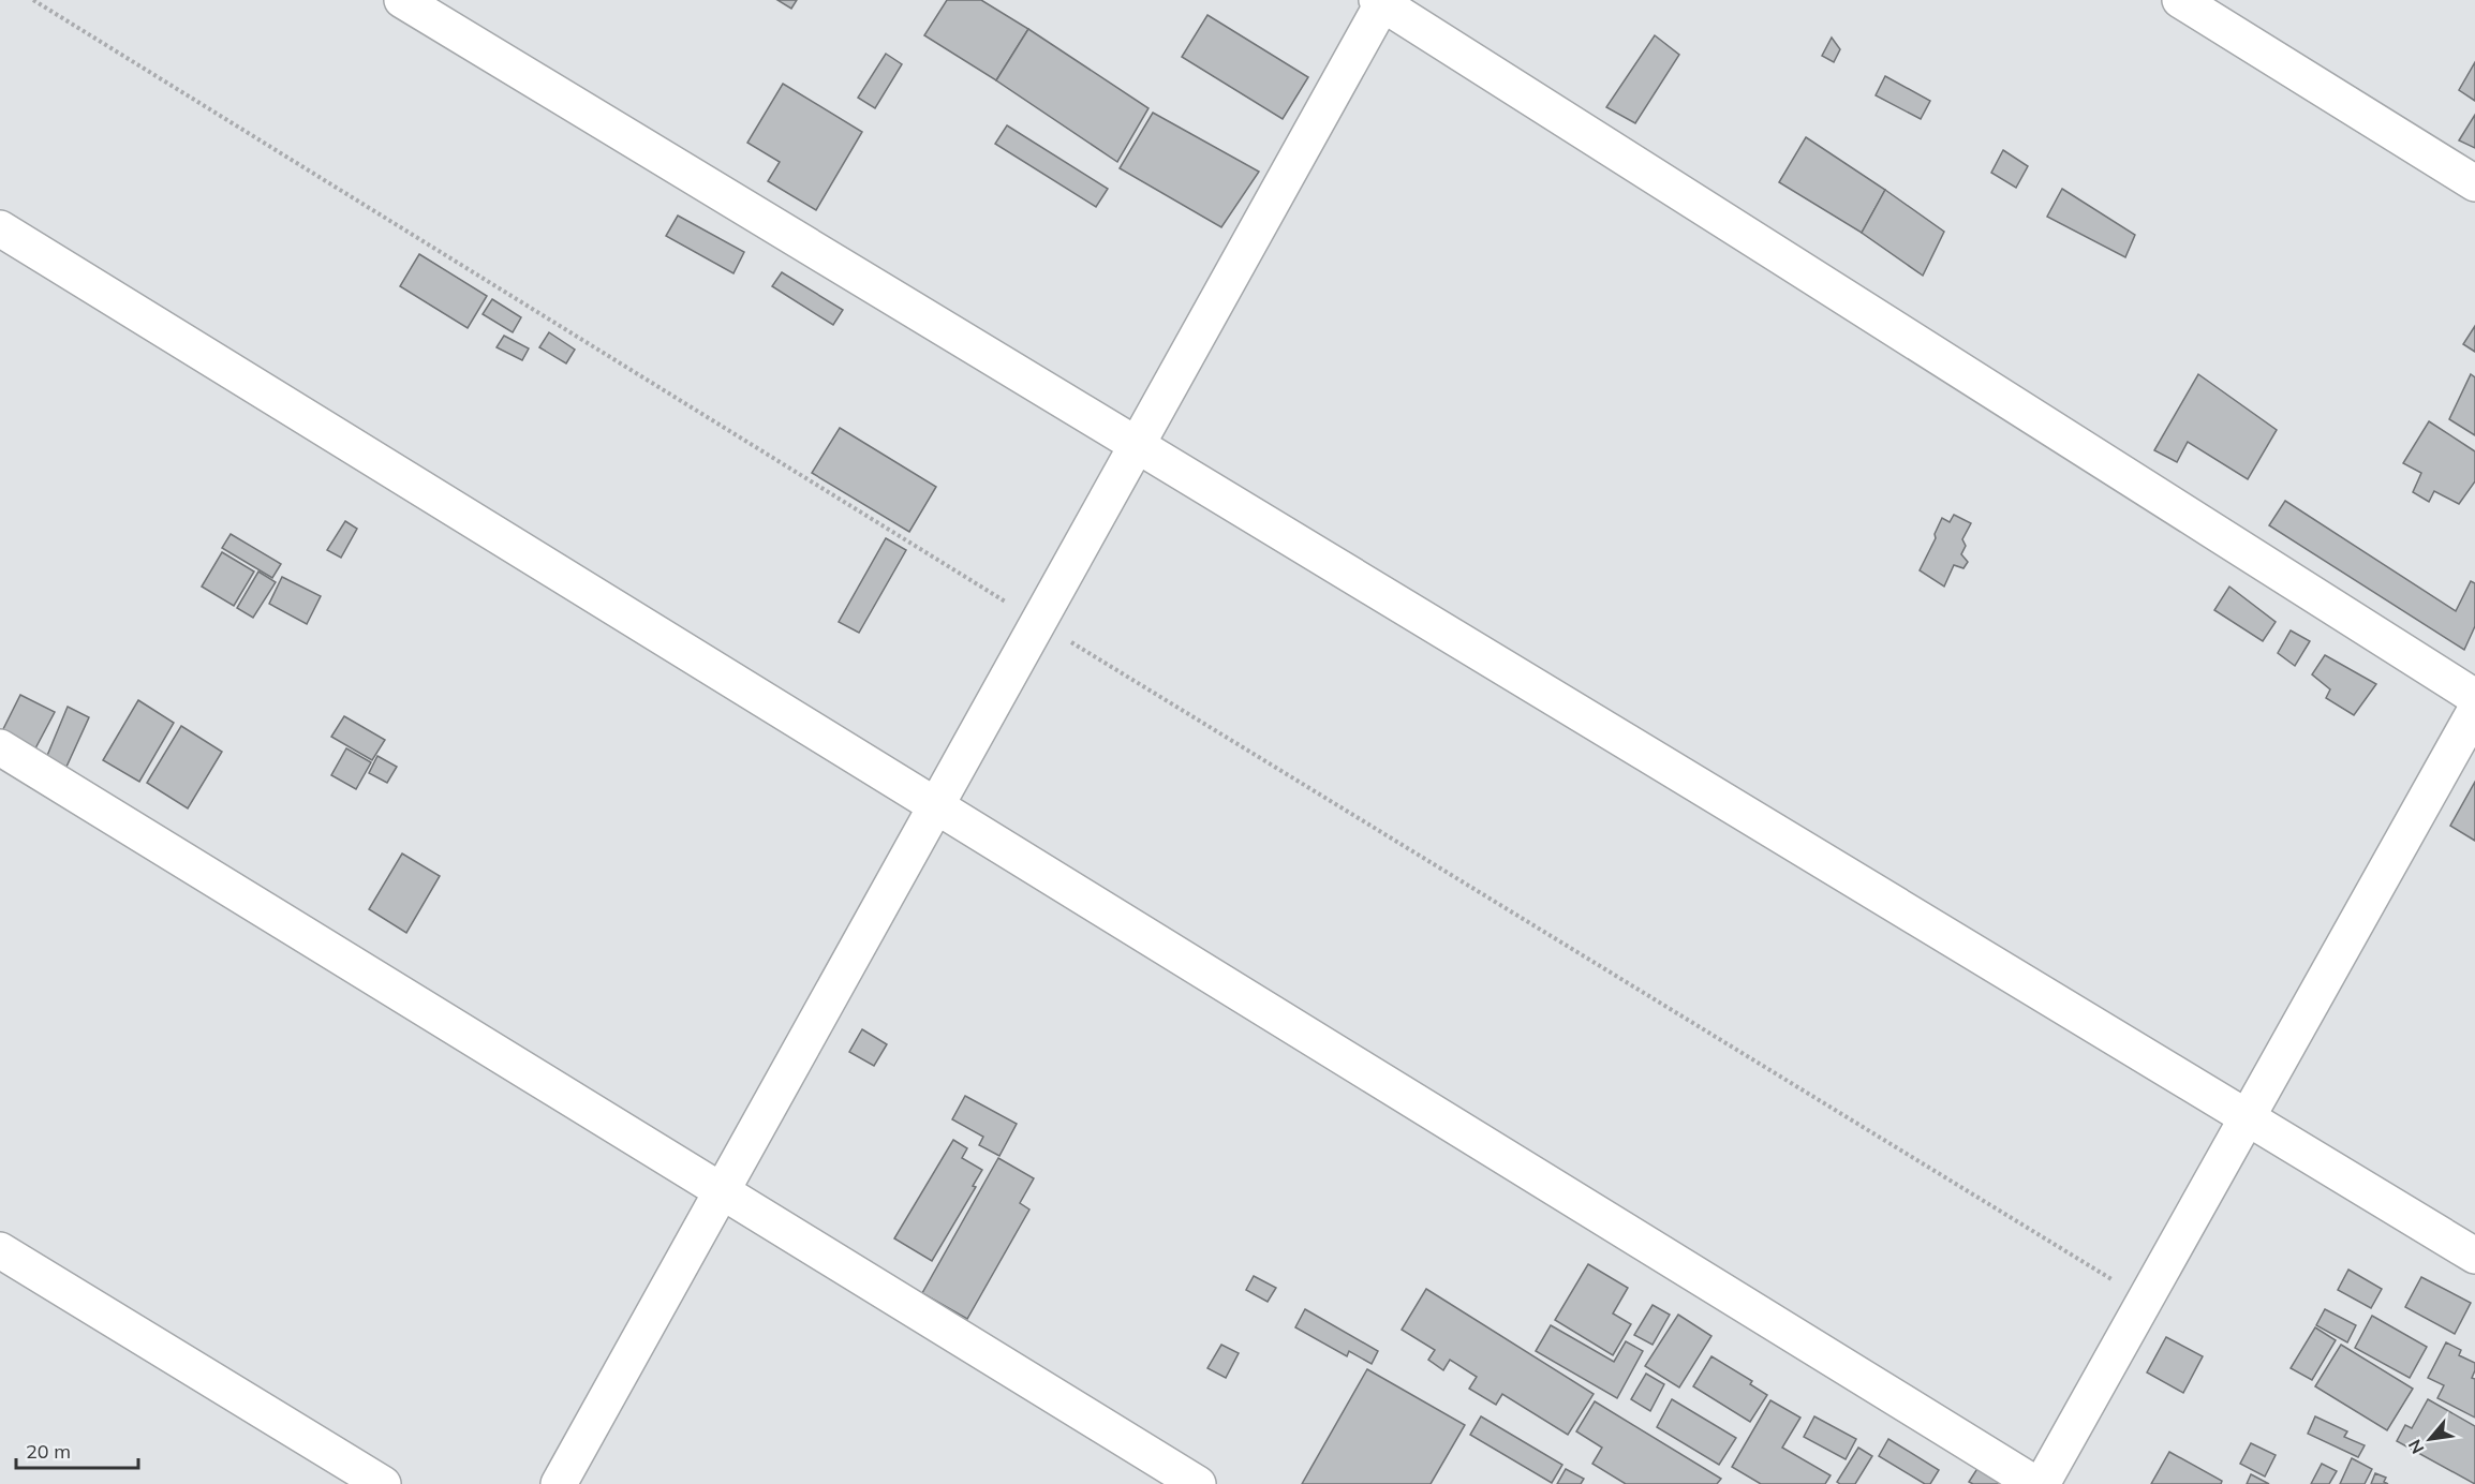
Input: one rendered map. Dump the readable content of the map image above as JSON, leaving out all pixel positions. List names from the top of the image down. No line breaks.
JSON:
{"scale_bar":"20 m","north":"bottom left"}
